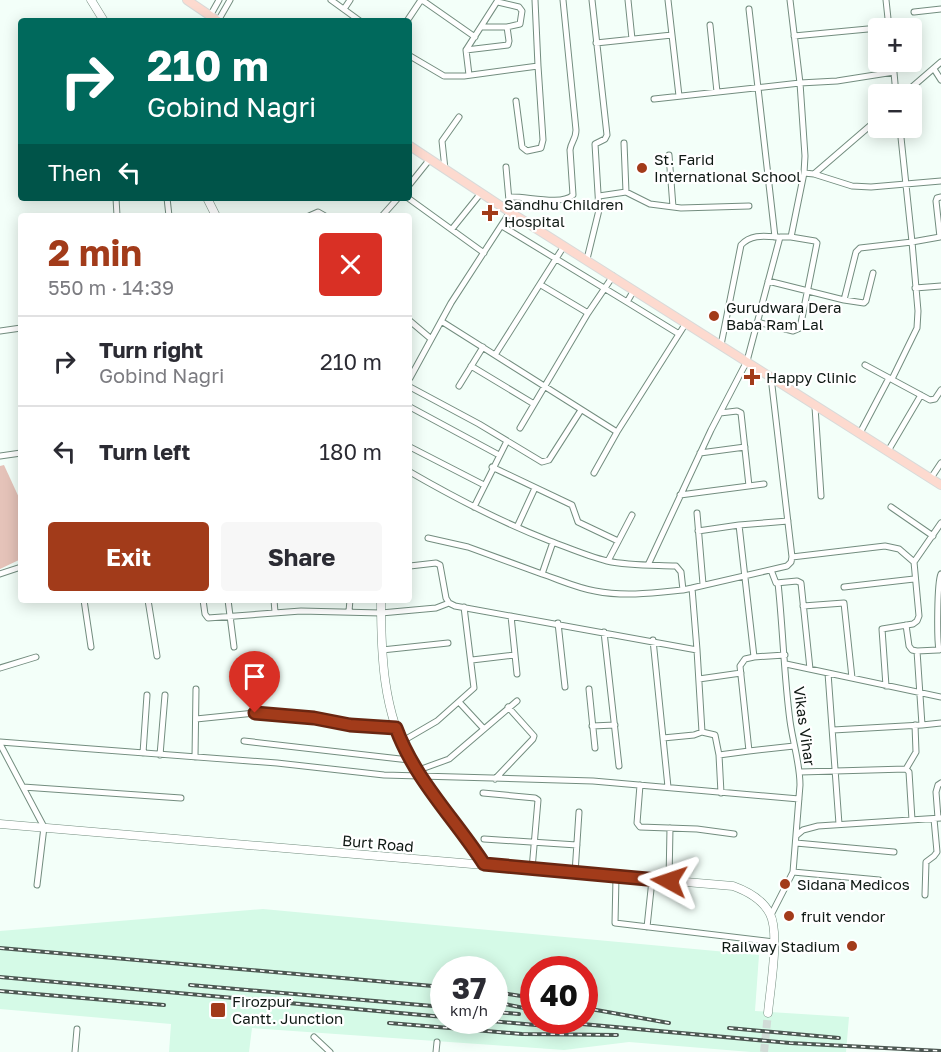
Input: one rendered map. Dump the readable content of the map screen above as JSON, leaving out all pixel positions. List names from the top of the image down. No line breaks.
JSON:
{"streets":{"street":["Vikas Vihar","Burt Road"]},"places":{"other":["St. Farid International School","Gurudwara Dera Baba Ram Lal","Sidana Medicos","fruit vendor","Railway Stadium"],"health":["Sandhu Children Hospital","Happy Clinic"],"transit":["Firozpur Cantt. Junction"]},"page":{"map_buttons":["+","−"],"turn":["210 m","Gobind Nagri"],"then":"Then","heading":["2 min","550 m · 14:39"],"list":[{"name":"Turn right","note":"Gobind Nagri","value":"210 m"},{"name":"Turn left","value":"180 m"}],"buttons":["Exit","Share"],"speed":"37 km/h","limit":"40"}}
